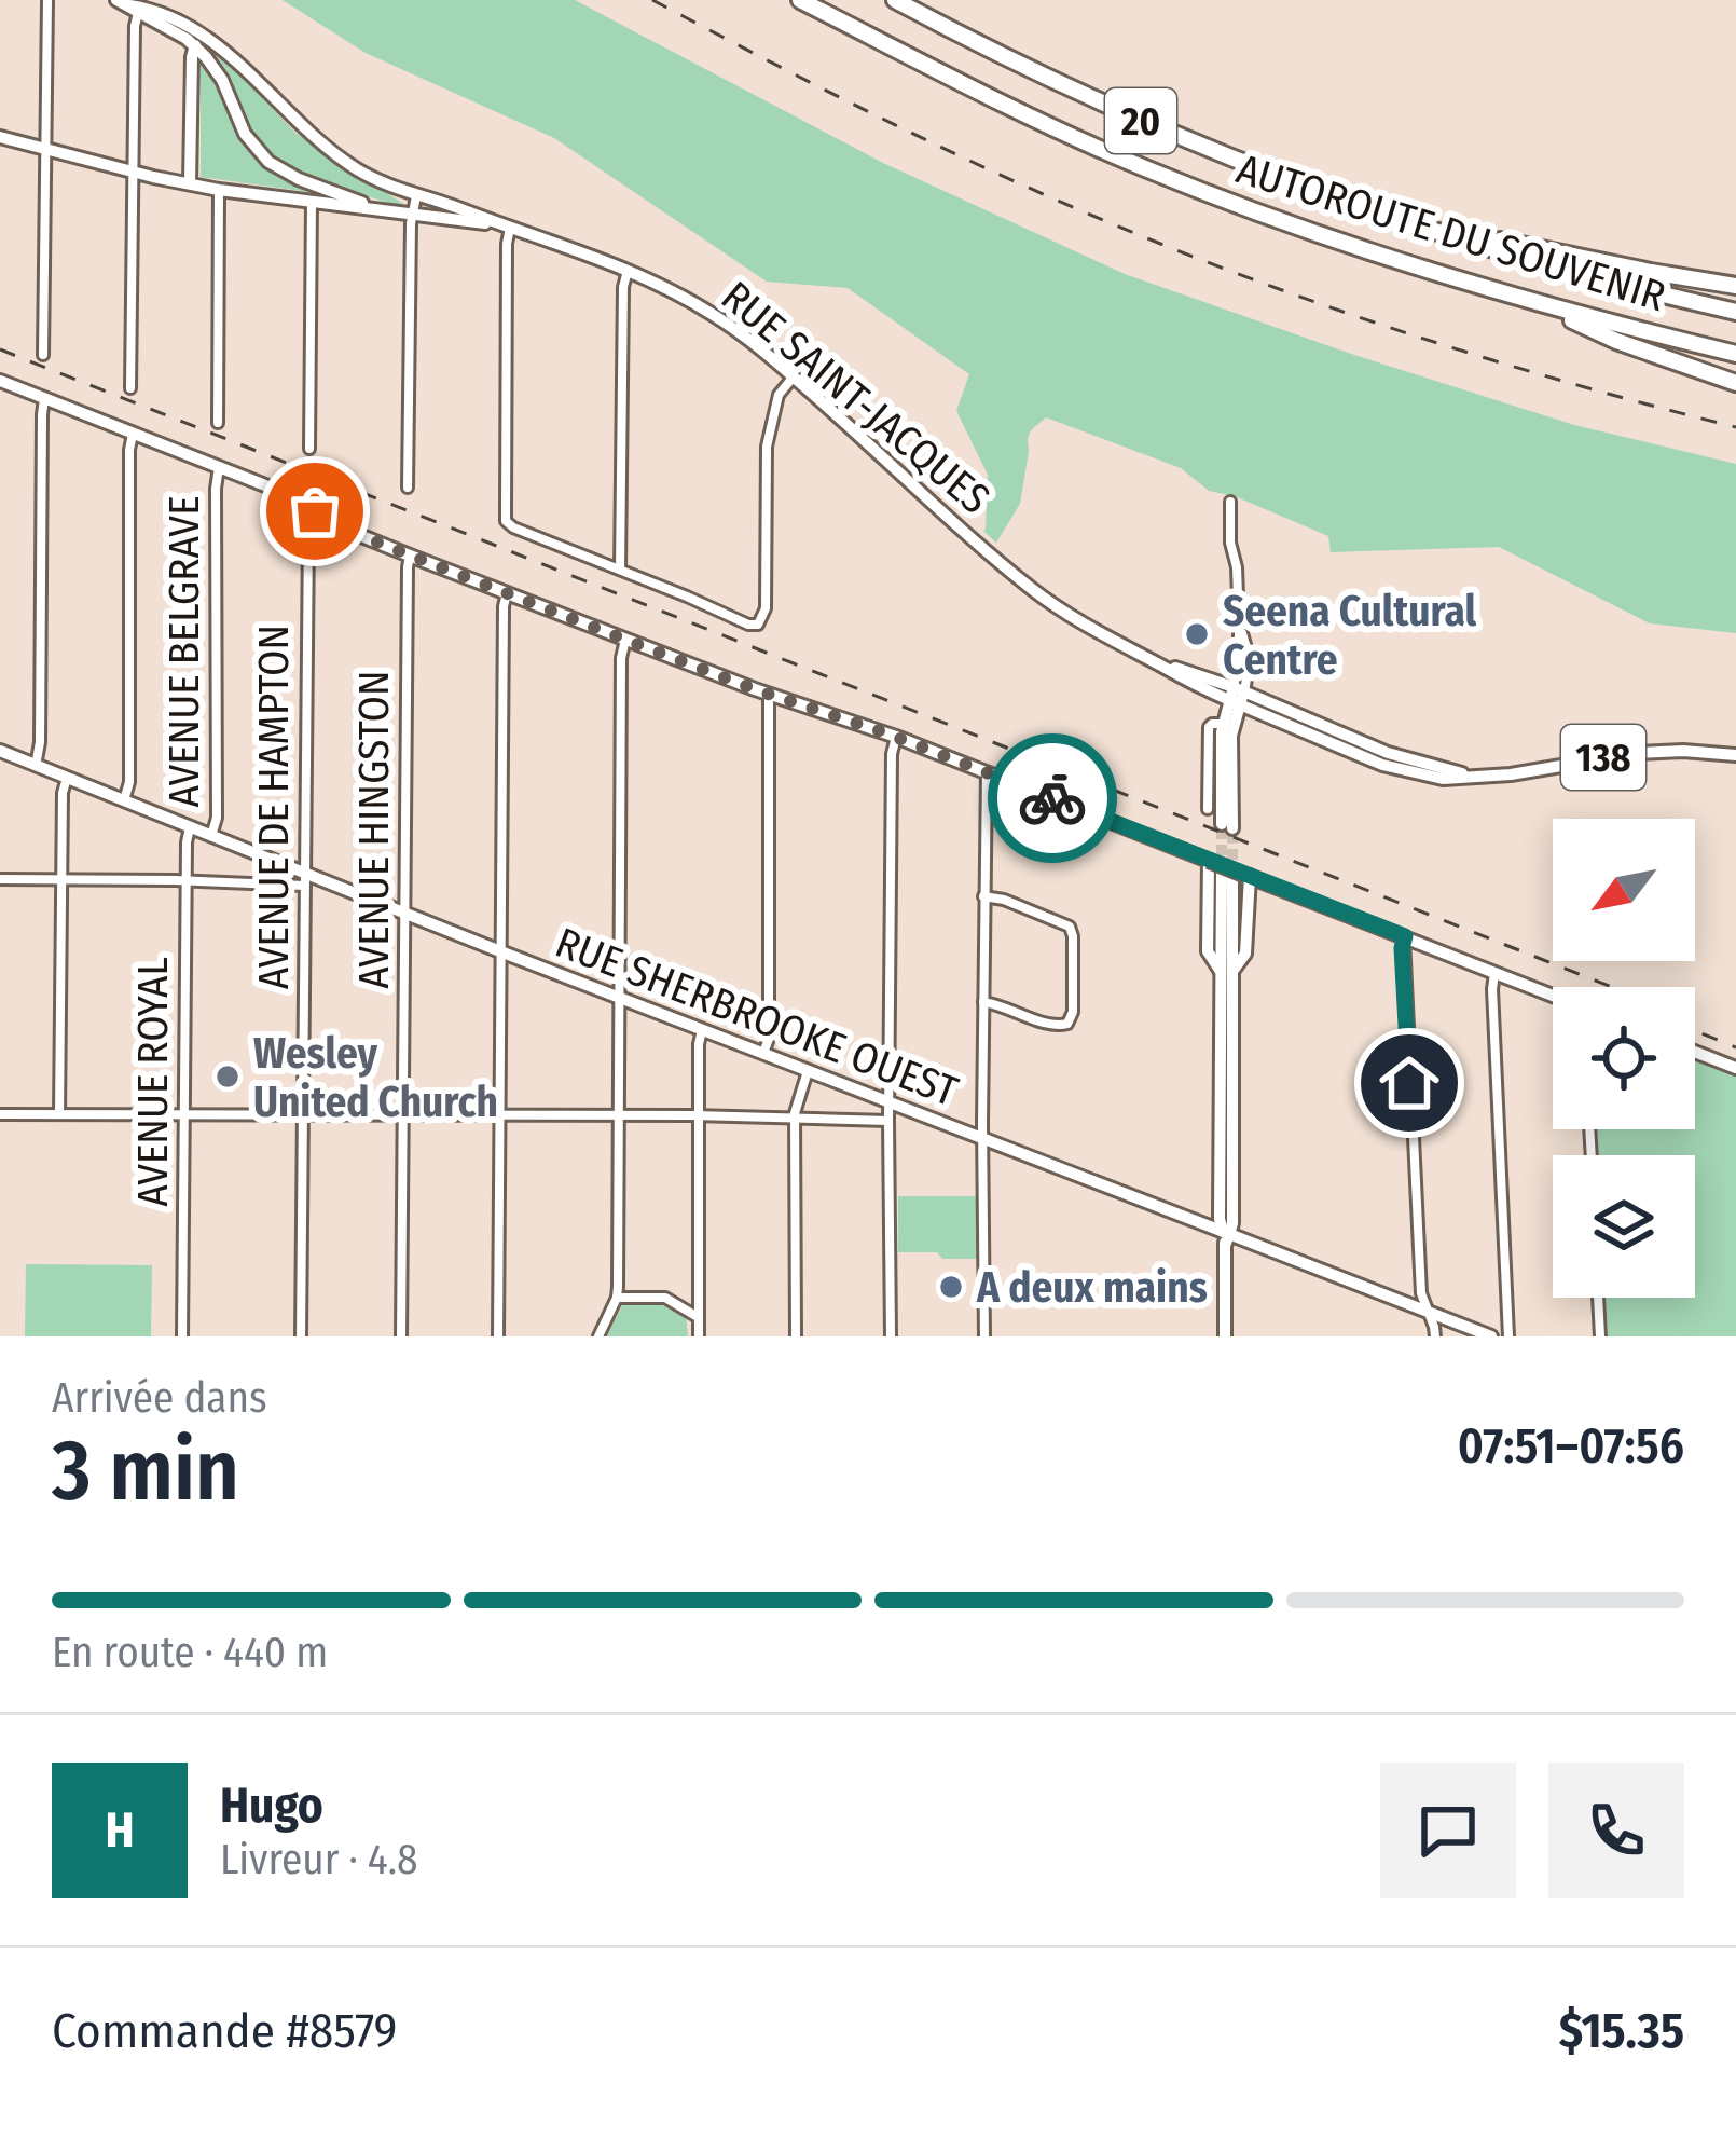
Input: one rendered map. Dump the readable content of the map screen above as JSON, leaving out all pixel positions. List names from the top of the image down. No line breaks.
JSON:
{"streets":{"highway":["20","AUTOROUTE DU SOUVENIR"],"main road":["RUE SAINT-JACQUES","138","RUE SHERBROOKE OUEST"],"street":["AVENUE BELGRAVE","AVENUE DE HAMPTON","AVENUE HINGSTON","AVENUE ROYAL"]},"crossings":[["AVENUE BELGRAVE","RUE SHERBROOKE OUEST"],["AVENUE DE HAMPTON","RUE SHERBROOKE OUEST"],["AVENUE HINGSTON","RUE SHERBROOKE OUEST"],["RUE SHERBROOKE OUEST","AVENUE ROYAL"]],"places":["Seena Cultural Centre","Wesley United Church","A deux mains"],"north":"bottom left","page":{"heading":["3 min","Arrivée dans","07:51–07:56"],"panel":["Hugo","Livreur · 4.8","Commande #8579","$15.35"],"bar":"En route · 440 m","round":"H"}}
